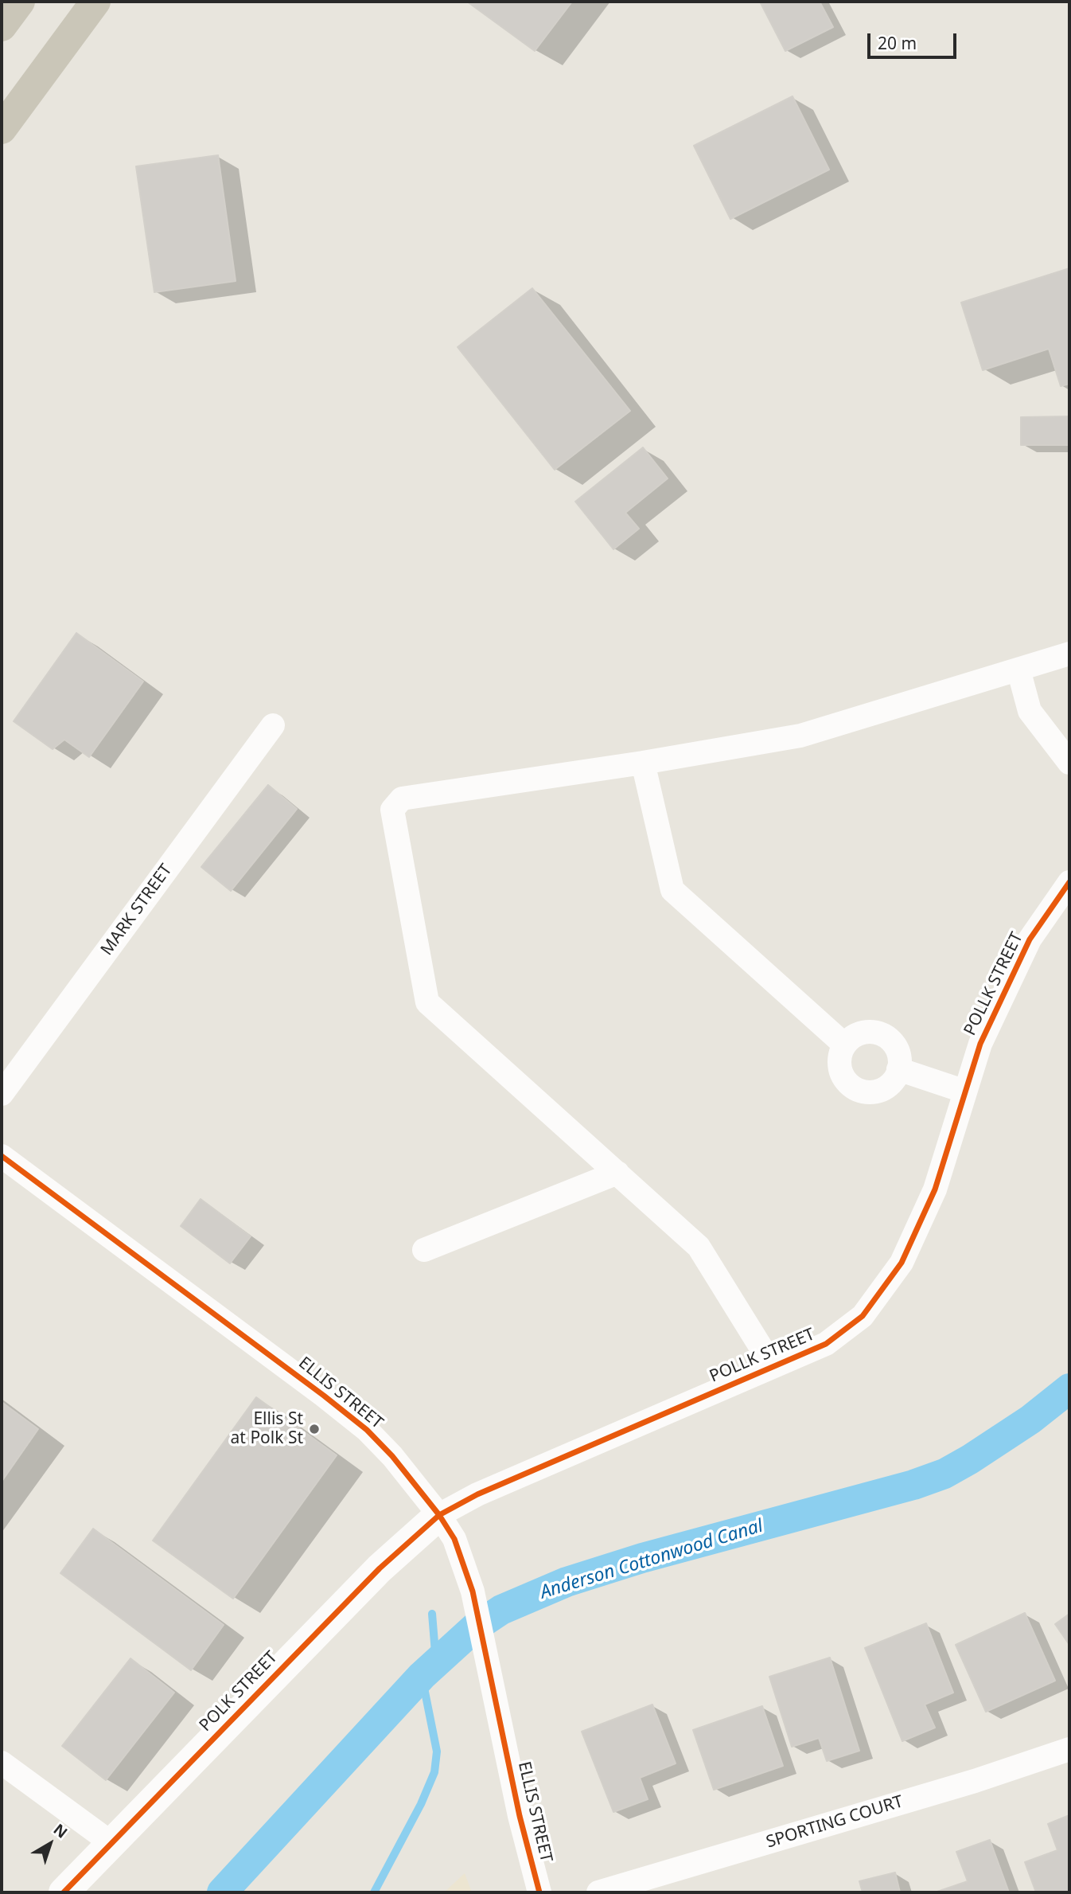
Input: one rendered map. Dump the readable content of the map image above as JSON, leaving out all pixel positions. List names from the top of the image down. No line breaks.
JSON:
{"streets":{"street":["MARK STREET","POLLK STREET","ELLIS STREET","POLK STREET","SPORTING COURT"]},"crossings":[["POLLK STREET","ELLIS STREET"],["POLLK STREET","POLK STREET"],["ELLIS STREET","POLK STREET"]],"water":["Anderson Cottonwood Canal"],"places":["Ellis St at Polk St"],"scale_bar":"20 m","north":"top right"}
